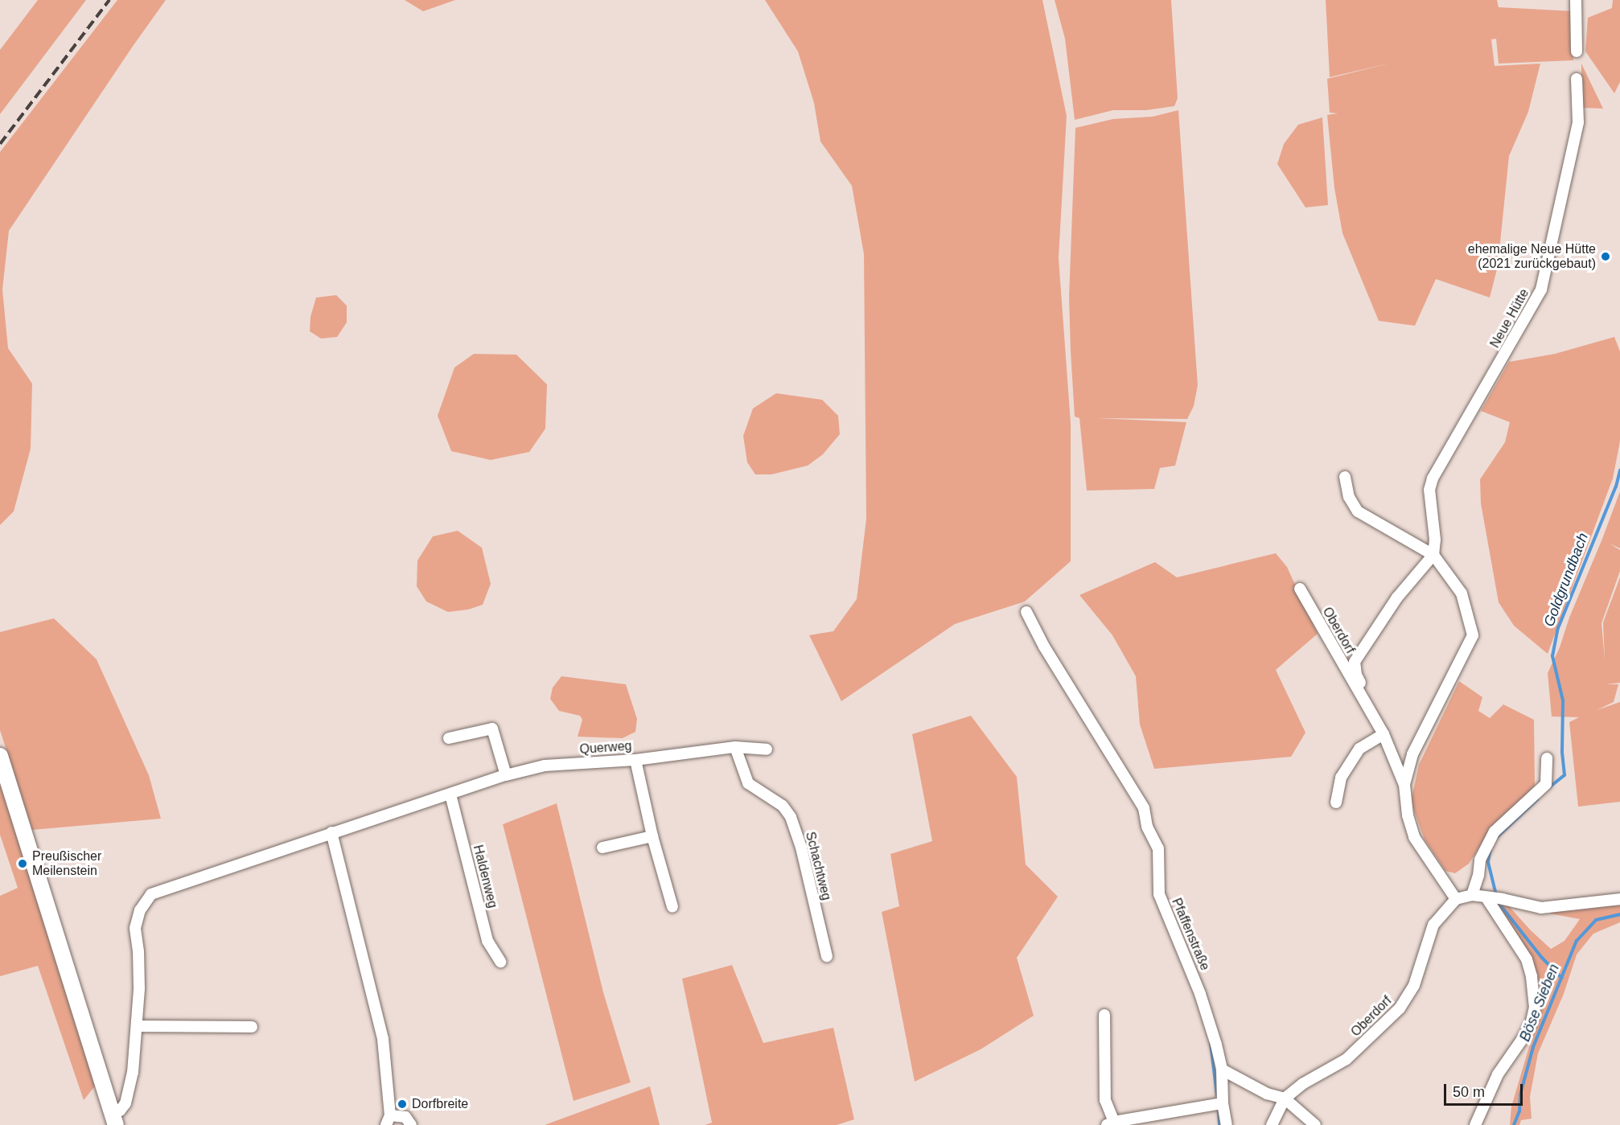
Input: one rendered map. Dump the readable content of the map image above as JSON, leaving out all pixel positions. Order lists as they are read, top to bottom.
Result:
{
  "streets": {
    "street": [
      "Neue Hütte",
      "Oberdorf",
      "Querweg",
      "Schachtweg",
      "Haldenweg",
      "Pfaffenstraße"
    ]
  },
  "crossings": [
    ["Querweg", "Schachtweg"],
    ["Querweg", "Haldenweg"]
  ],
  "water": ["Goldgrundbach", "Böse Sieben"],
  "places": ["ehemalige Neue Hütte (2021 zurückgebaut)", "Preußischer Meilenstein", "Dorfbreite"],
  "scale_bar": "50 m"
}
